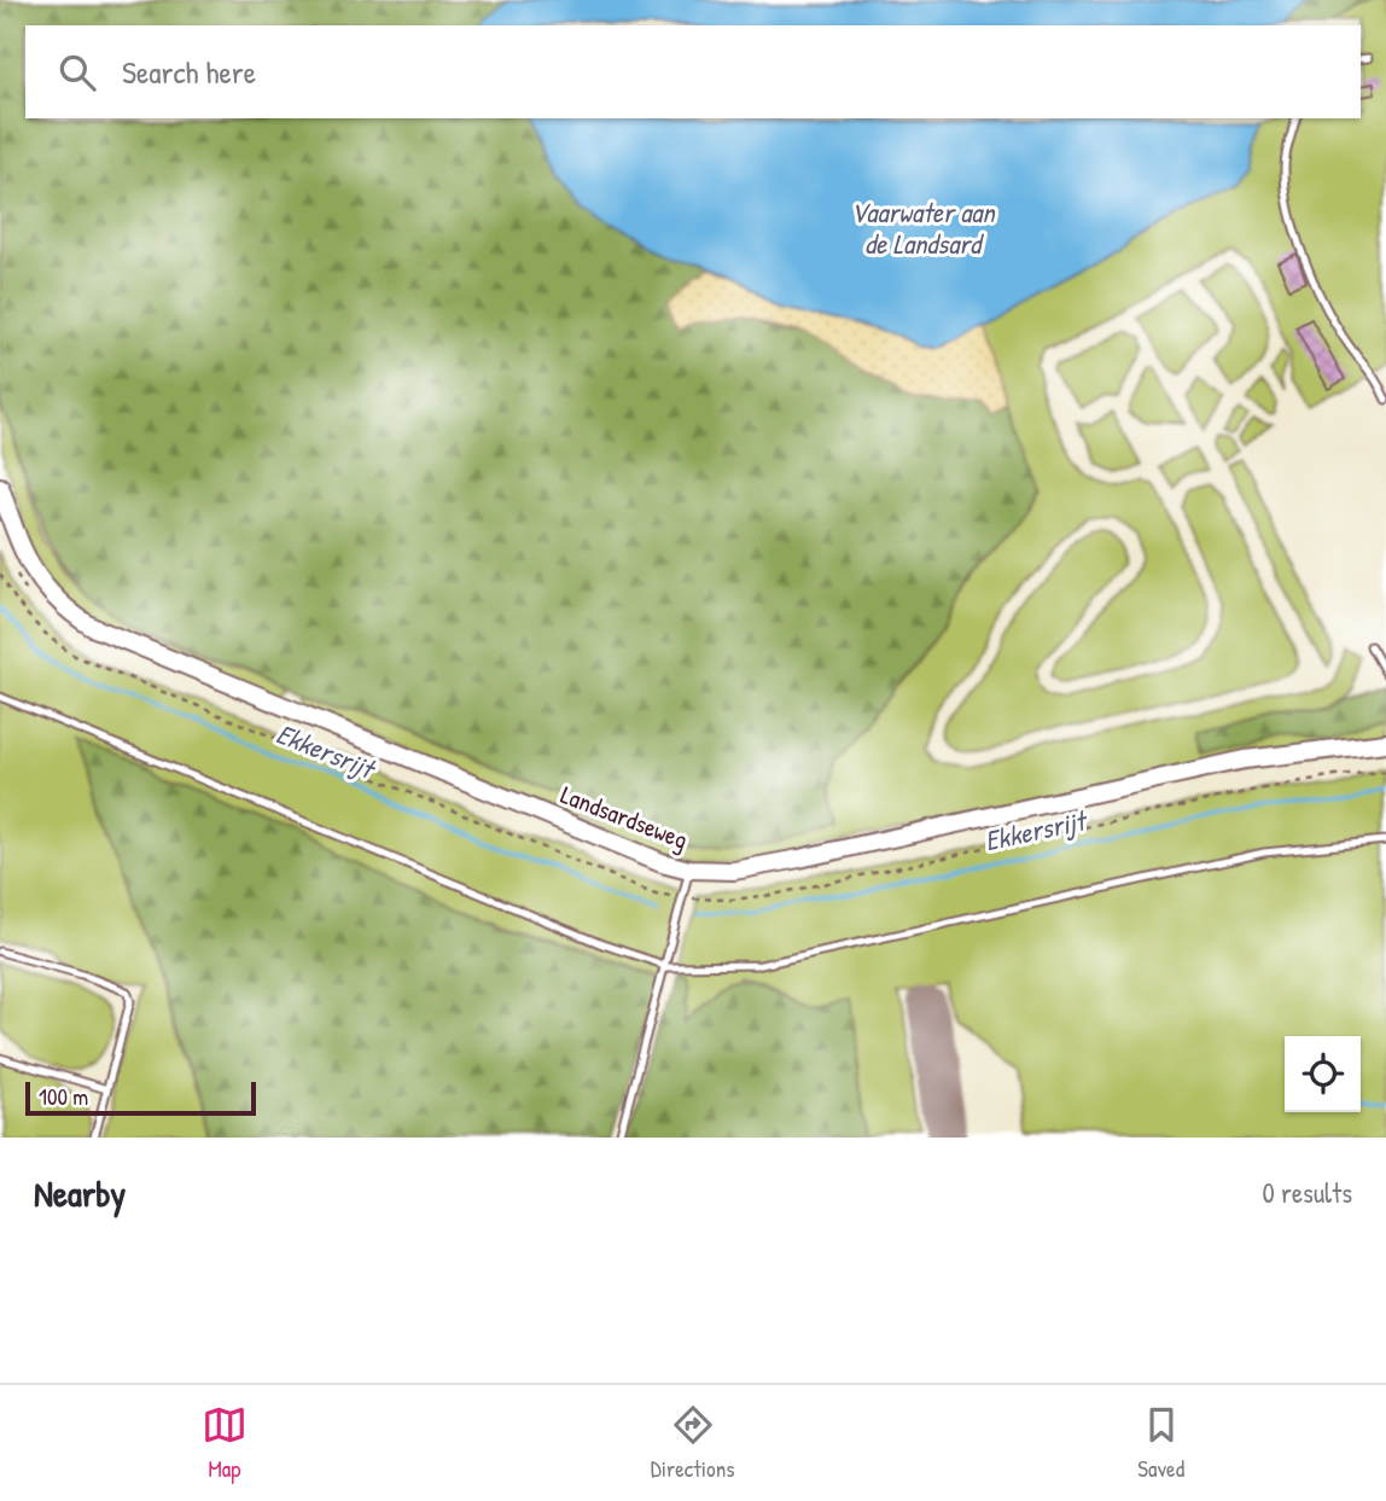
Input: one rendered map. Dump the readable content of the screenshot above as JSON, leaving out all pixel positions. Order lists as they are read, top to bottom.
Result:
{
  "streets": {
    "street": ["Landsardseweg"]
  },
  "water": ["Vaarwater aan de Landsard", "Ekkersrijt"],
  "scale_bar": "100 m",
  "page": {
    "search": "Search here",
    "scale": "100 m",
    "heading": ["Nearby", "0 results"],
    "nav": ["Map", "Directions", "Saved"]
  }
}
